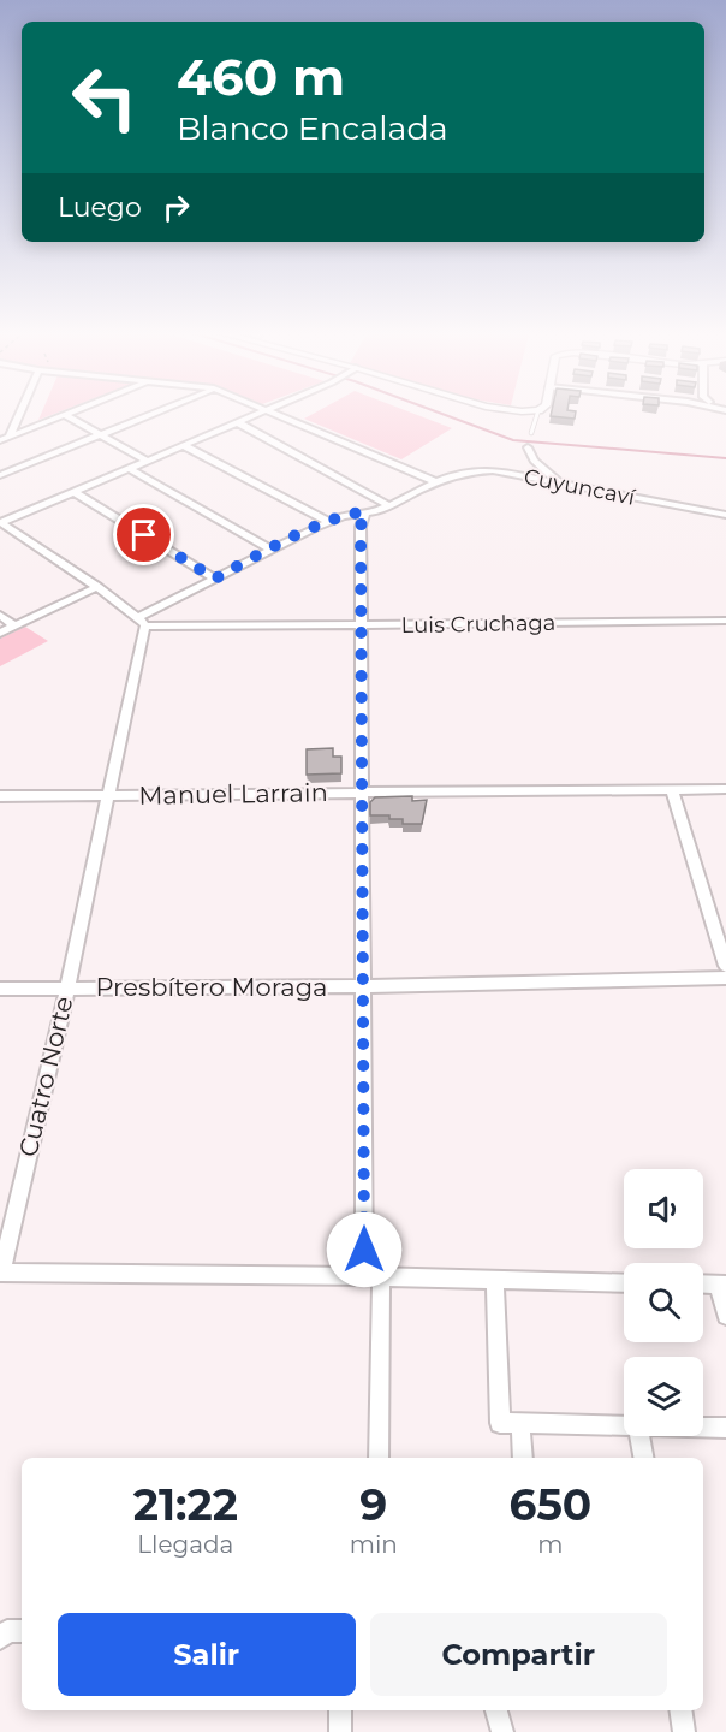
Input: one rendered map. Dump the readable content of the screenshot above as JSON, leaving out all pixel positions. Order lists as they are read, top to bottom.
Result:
{
  "streets": {
    "street": [
      "Cuyuncaví",
      "Luis Cruchaga",
      "Manuel Larrain",
      "Presbítero Moraga",
      "Cuatro Norte"
    ]
  },
  "crossings": [
    ["Cuyuncaví", "Luis Cruchaga"],
    ["Cuyuncaví", "Cuatro Norte"],
    ["Luis Cruchaga", "Cuatro Norte"],
    ["Manuel Larrain", "Cuatro Norte"],
    ["Presbítero Moraga", "Cuatro Norte"]
  ],
  "page": {
    "turn": ["460 m", "Blanco Encalada"],
    "then": "Luego",
    "eta": [
      "21:22",
      "Llegada",
      "9",
      "min",
      "650",
      "m"
    ],
    "buttons": ["Salir", "Compartir"]
  }
}
